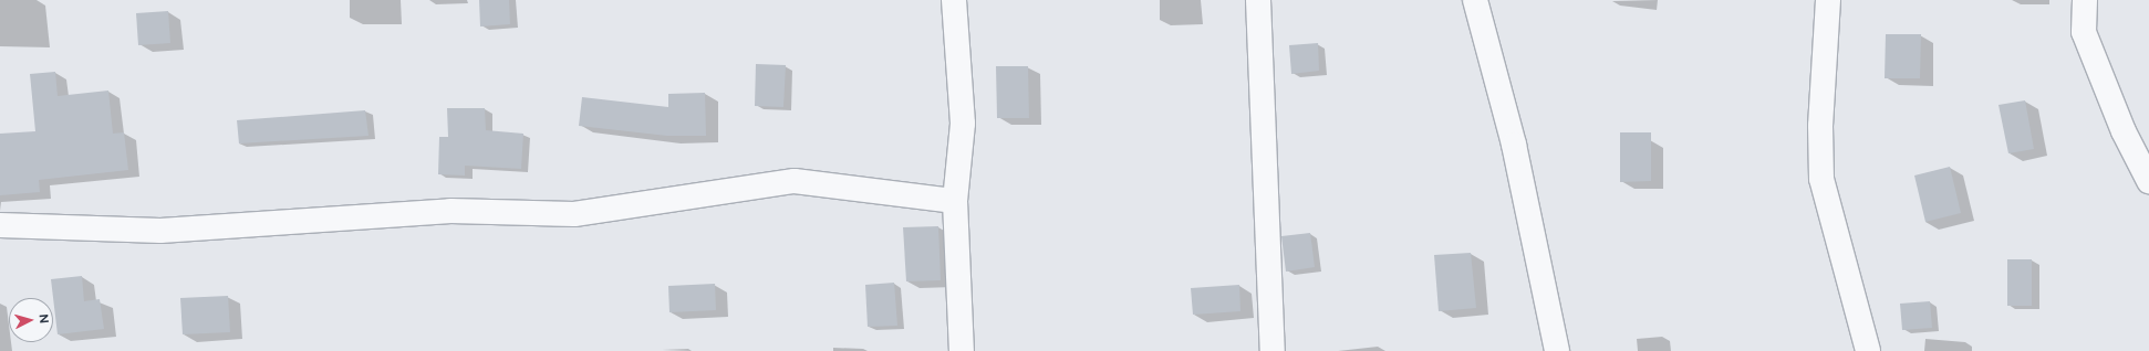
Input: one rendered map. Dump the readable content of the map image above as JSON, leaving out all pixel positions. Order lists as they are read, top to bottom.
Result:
{
  "north": "right"
}
